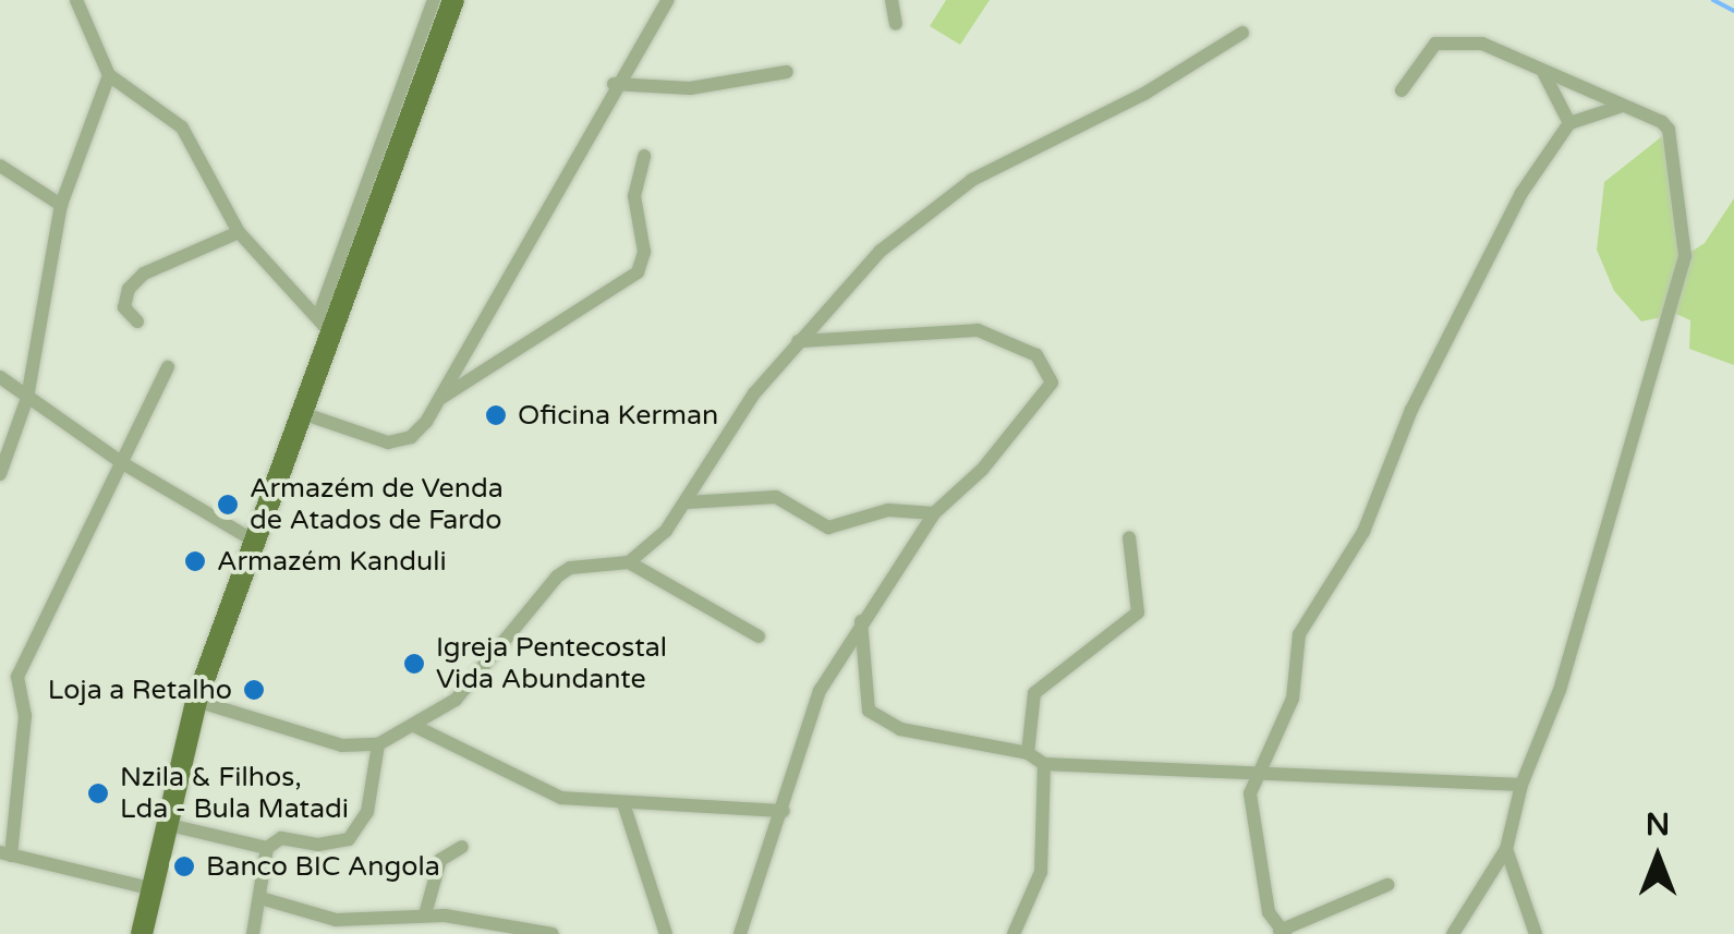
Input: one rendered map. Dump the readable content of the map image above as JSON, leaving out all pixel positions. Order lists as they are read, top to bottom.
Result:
{
  "places": [
    "Oficina Kerman",
    "Armazém de Venda de Atados de Fardo",
    "Armazém Kanduli",
    "Igreja Pentecostal Vida Abundante",
    "Loja a Retalho",
    "Nzila & Filhos, Lda - Bula Matadi",
    "Banco BIC Angola"
  ],
  "north": "top"
}
